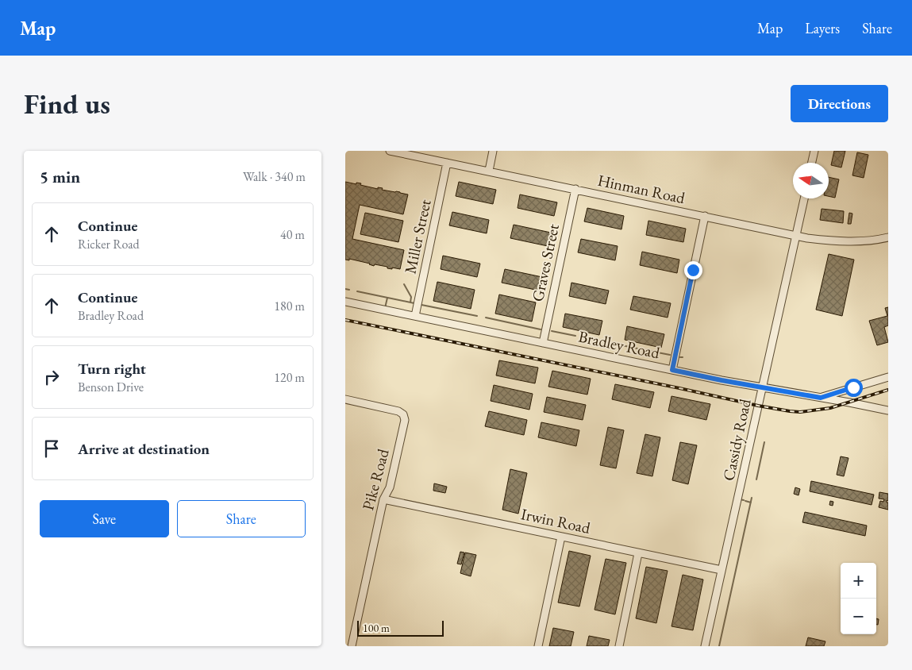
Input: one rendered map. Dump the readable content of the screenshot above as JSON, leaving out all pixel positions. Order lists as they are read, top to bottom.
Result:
{
  "streets": {
    "street": [
      "Hinman Road",
      "Miller Street",
      "Graves Street",
      "Bradley Road",
      "Cassidy Road",
      "Pike Road",
      "Irwin Road"
    ]
  },
  "crossings": [
    ["Hinman Road", "Miller Street"],
    ["Hinman Road", "Graves Street"],
    ["Hinman Road", "Cassidy Road"],
    ["Miller Street", "Bradley Road"],
    ["Graves Street", "Bradley Road"],
    ["Bradley Road", "Cassidy Road"],
    ["Cassidy Road", "Irwin Road"],
    ["Pike Road", "Irwin Road"]
  ],
  "scale_bar": "100 m",
  "north": "left",
  "page": {
    "header": "Map",
    "nav": ["Map", "Layers", "Share"],
    "buttons": [
      "Directions",
      ["Save", "Share"]
    ],
    "title": "Find us",
    "heading": ["5 min", "Walk · 340 m"],
    "list": [
      ["Continue", "Ricker Road", "40 m"],
      ["Continue", "Bradley Road", "180 m"],
      ["Turn right", "Benson Drive", "120 m"],
      "Arrive at destination"
    ],
    "map_buttons": ["+", "−"],
    "scale": "100 m"
  }
}
